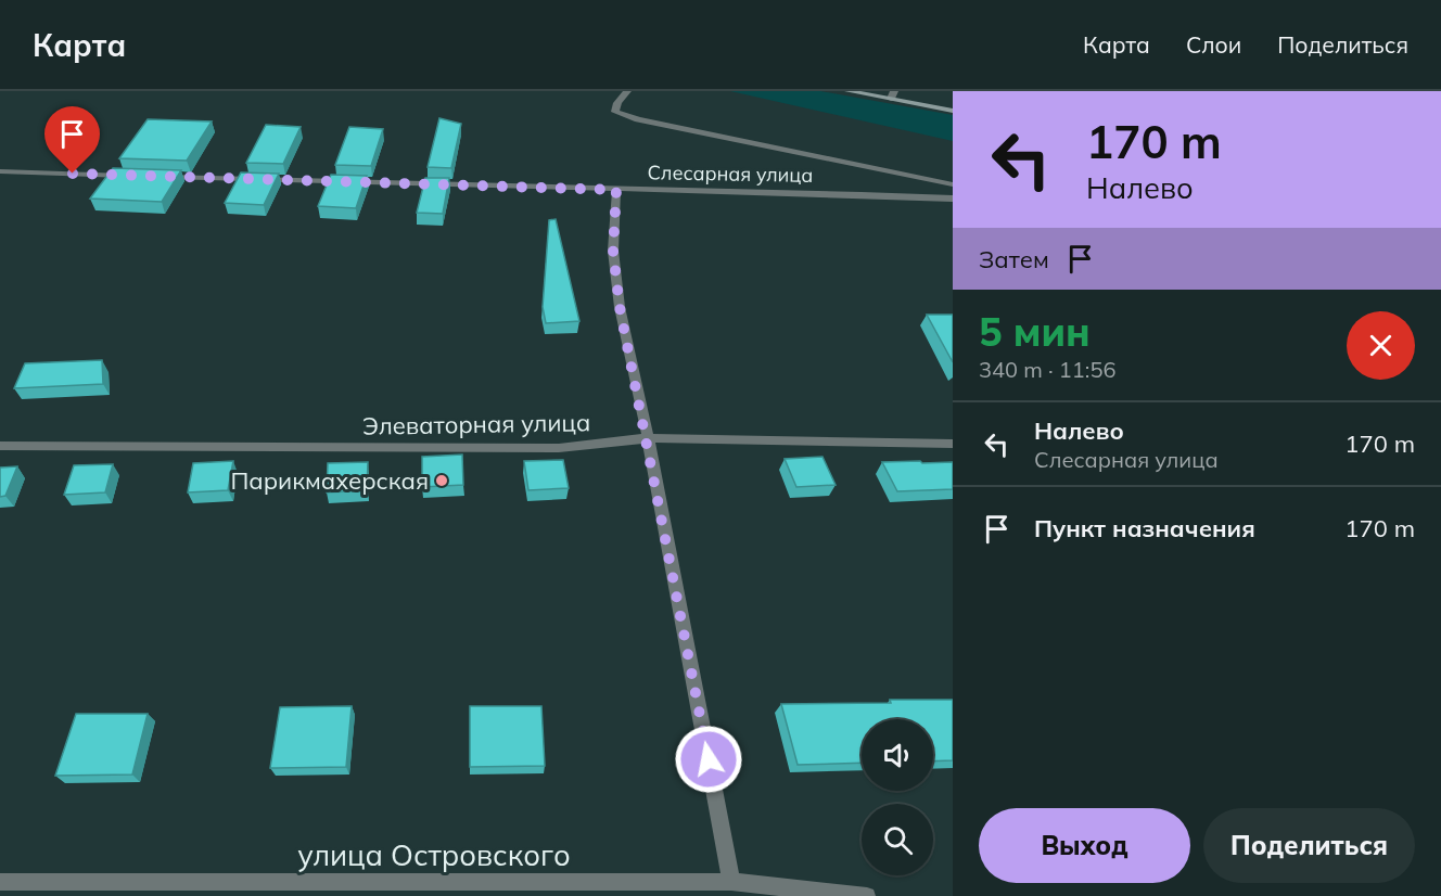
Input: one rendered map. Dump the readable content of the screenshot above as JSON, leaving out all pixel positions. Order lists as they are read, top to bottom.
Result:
{
  "streets": {
    "street": ["Слесарная улица", "Элеваторная улица", "улица Островского"]
  },
  "places": ["Парикмахерская"],
  "page": {
    "header": "Карта",
    "nav": ["Карта", "Слои", "Поделиться"],
    "turn": ["170 m", "Налево"],
    "then": "Затем",
    "heading": ["5 мин", "340 m · 11:56"],
    "list": [
      {
        "name": "Налево",
        "note": "Слесарная улица",
        "value": "170 m"
      },
      {
        "name": "Пункт назначения",
        "value": "170 m"
      }
    ],
    "buttons": ["Выход", "Поделиться"]
  }
}
